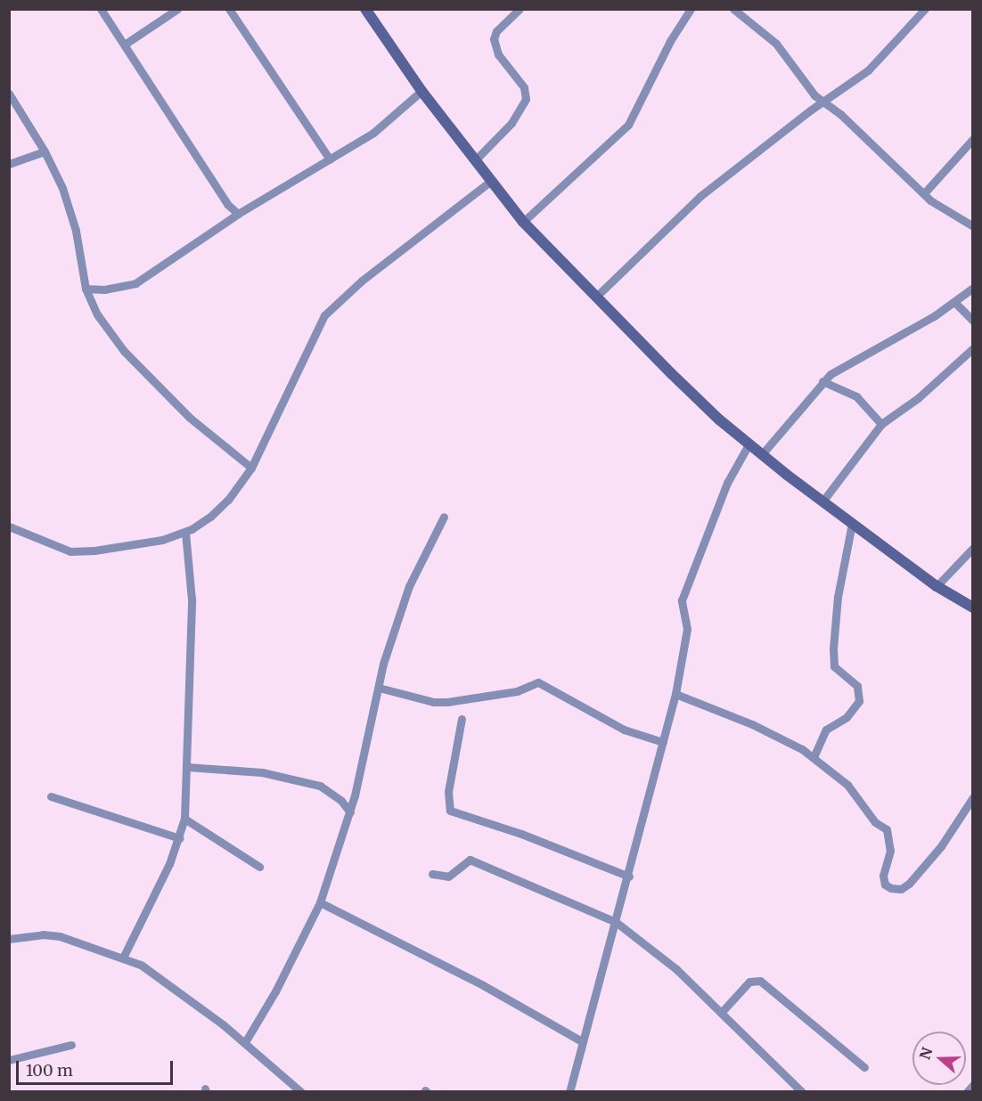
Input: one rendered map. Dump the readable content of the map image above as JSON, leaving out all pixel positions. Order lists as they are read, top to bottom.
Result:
{
  "scale_bar": "100 m",
  "north": "left"
}
